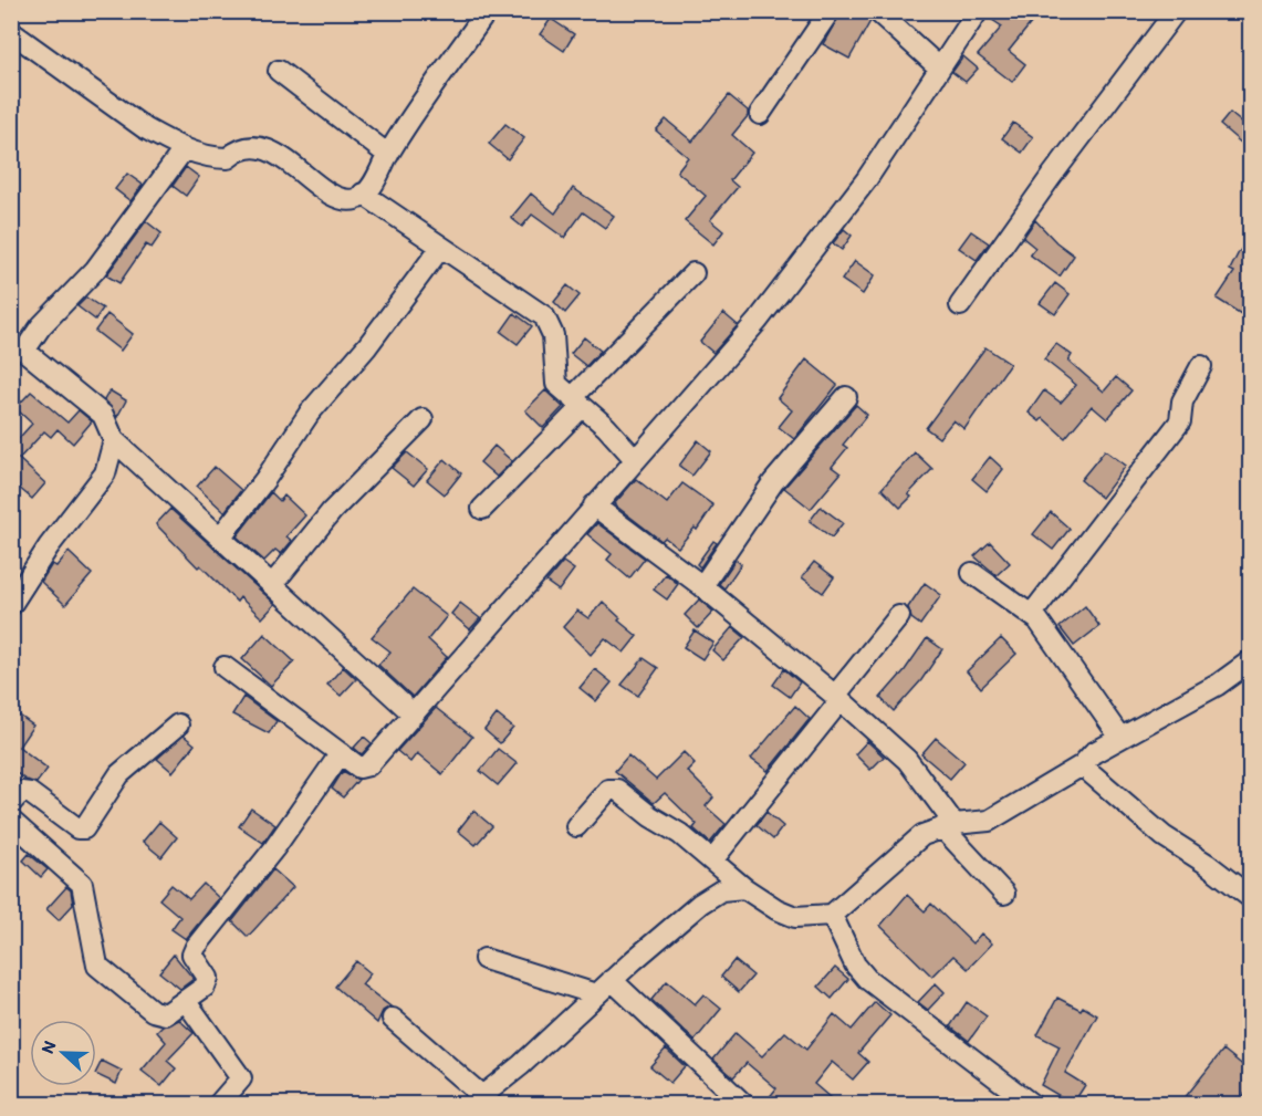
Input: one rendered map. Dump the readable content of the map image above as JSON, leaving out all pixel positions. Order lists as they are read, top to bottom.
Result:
{
  "north": "left"
}
